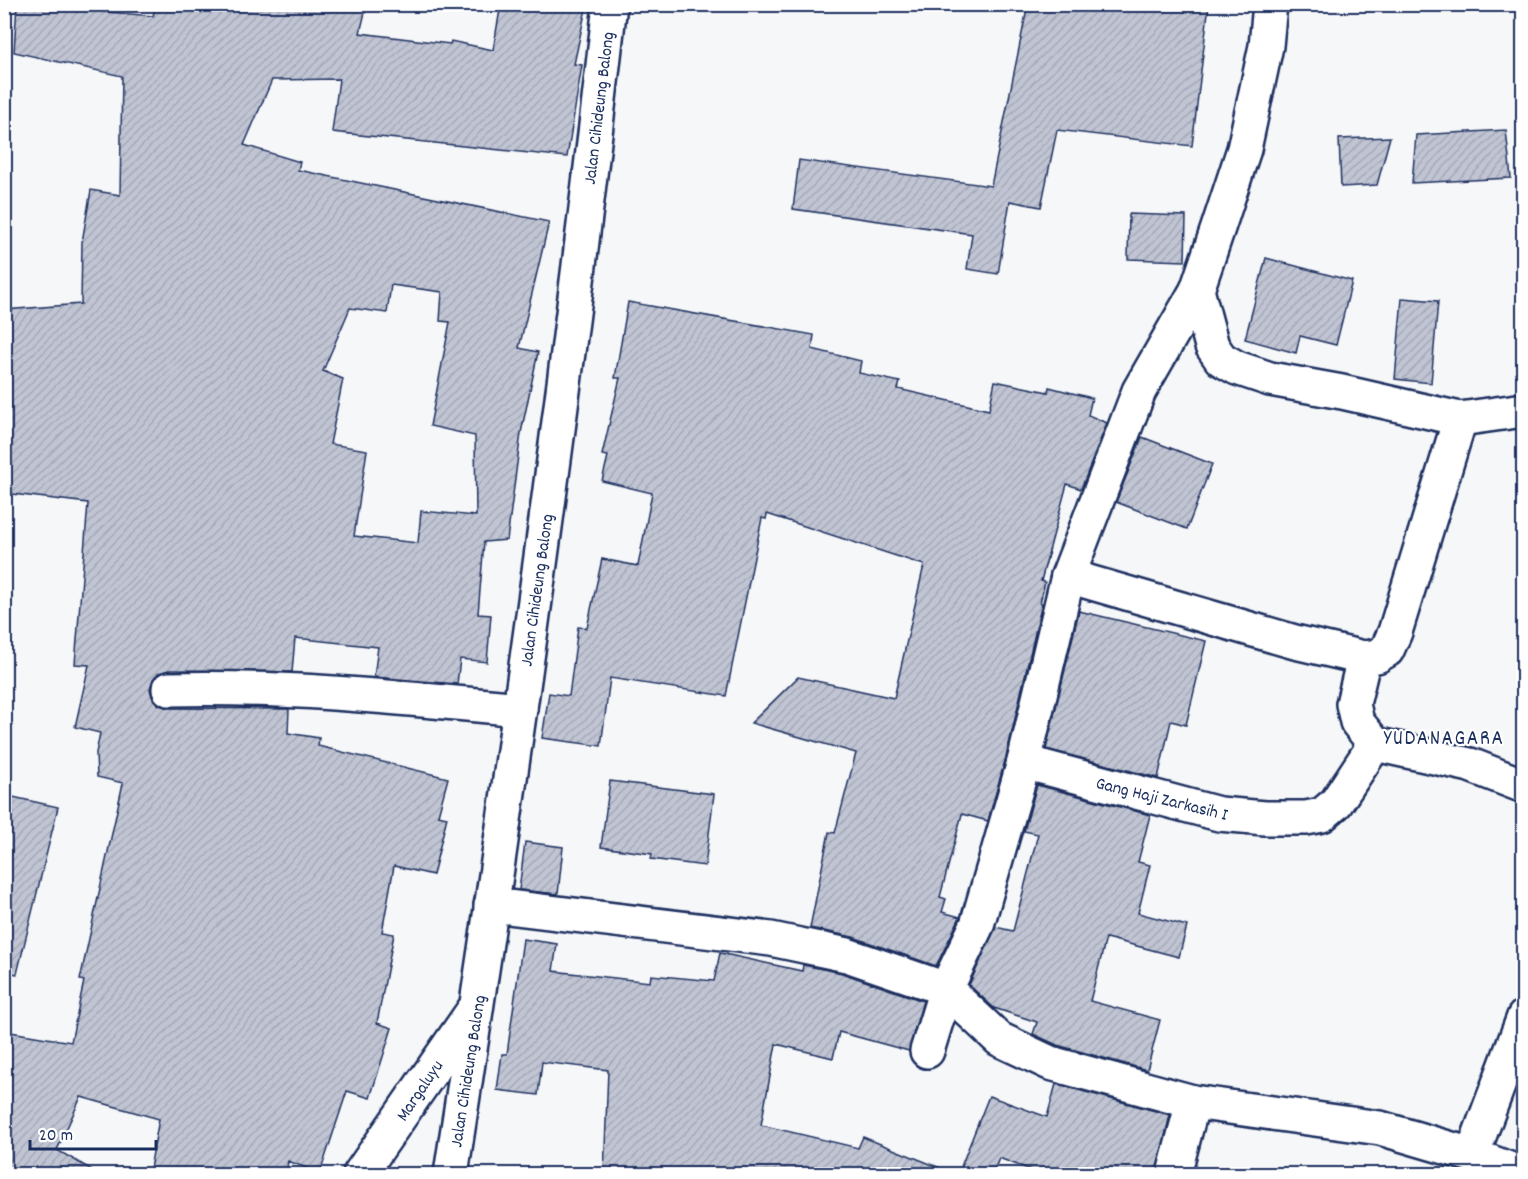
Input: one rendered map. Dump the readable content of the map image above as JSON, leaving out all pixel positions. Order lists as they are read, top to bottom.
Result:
{
  "streets": {
    "street": ["Jalan Cihideung Balong", "Gang Haji Zarkasih I", "Margaluyu"]
  },
  "crossings": [
    ["Jalan Cihideung Balong", "Margaluyu"]
  ],
  "districts": ["YUDANAGARA"],
  "scale_bar": "20 m"
}
